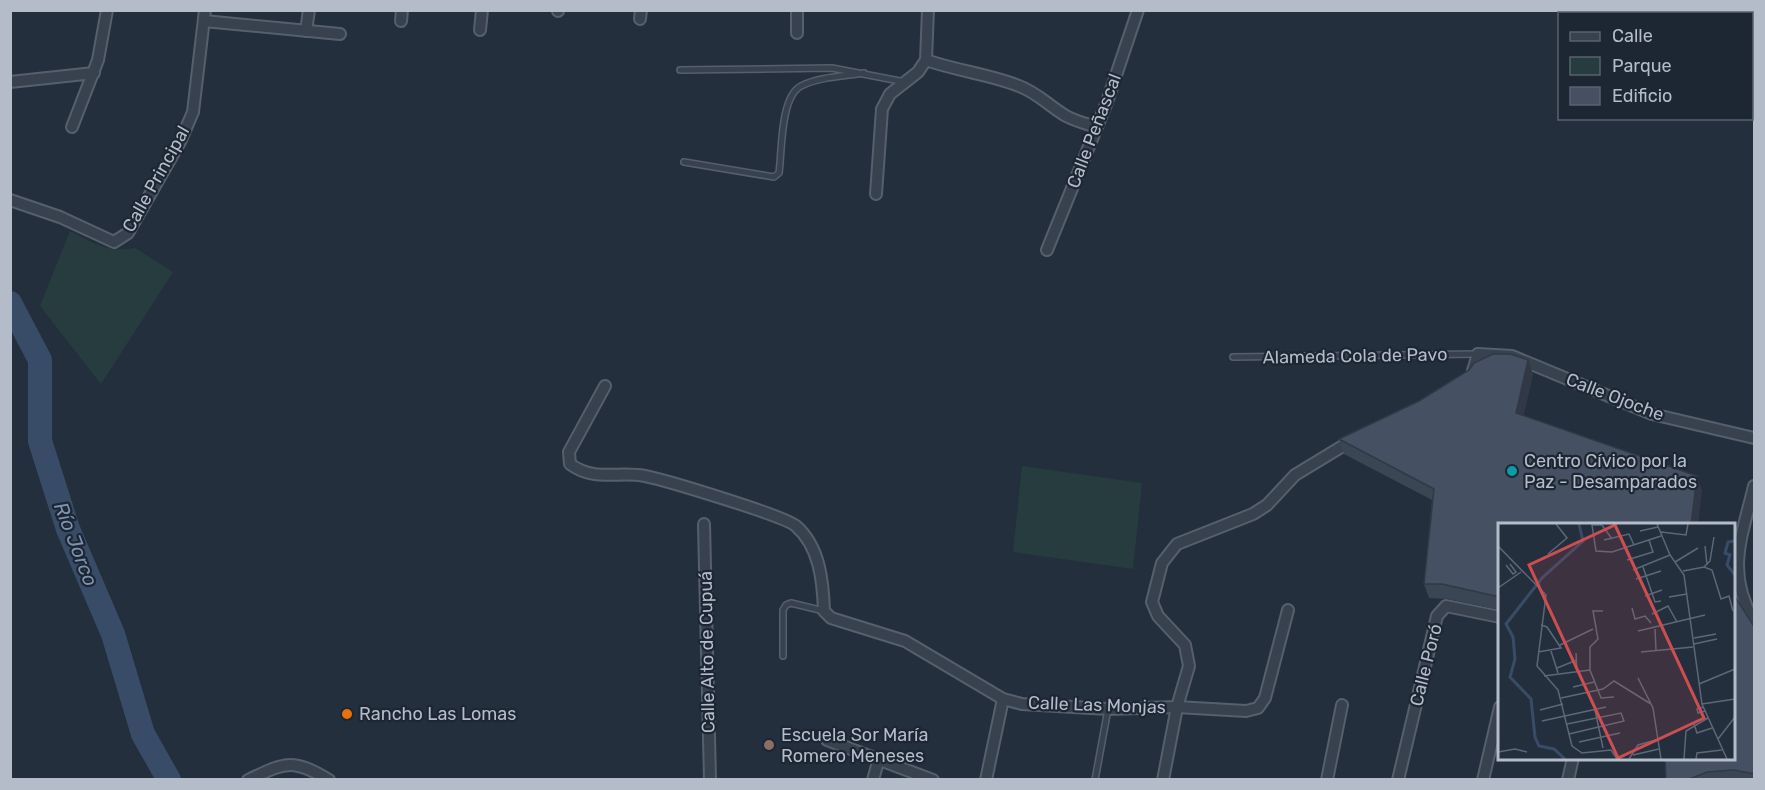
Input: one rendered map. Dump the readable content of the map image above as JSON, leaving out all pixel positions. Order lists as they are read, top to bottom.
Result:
{
  "streets": {
    "street": [
      "Calle Peñascal",
      "Calle Principal",
      "Calle Ojoche",
      "Calle Alto de Cupuá",
      "Calle Poró",
      "Calle Las Monjas"
    ],
    "lane": ["Alameda Cola de Pavo"]
  },
  "crossings": [
    ["Alameda Cola de Pavo", "Calle Ojoche"]
  ],
  "water": ["Río Jorco"],
  "places": ["Centro Cívico por la Paz - Desamparados", "Rancho Las Lomas", "Escuela Sor María Romero Meneses"],
  "legend": ["Calle", "Parque", "Edificio"]
}
